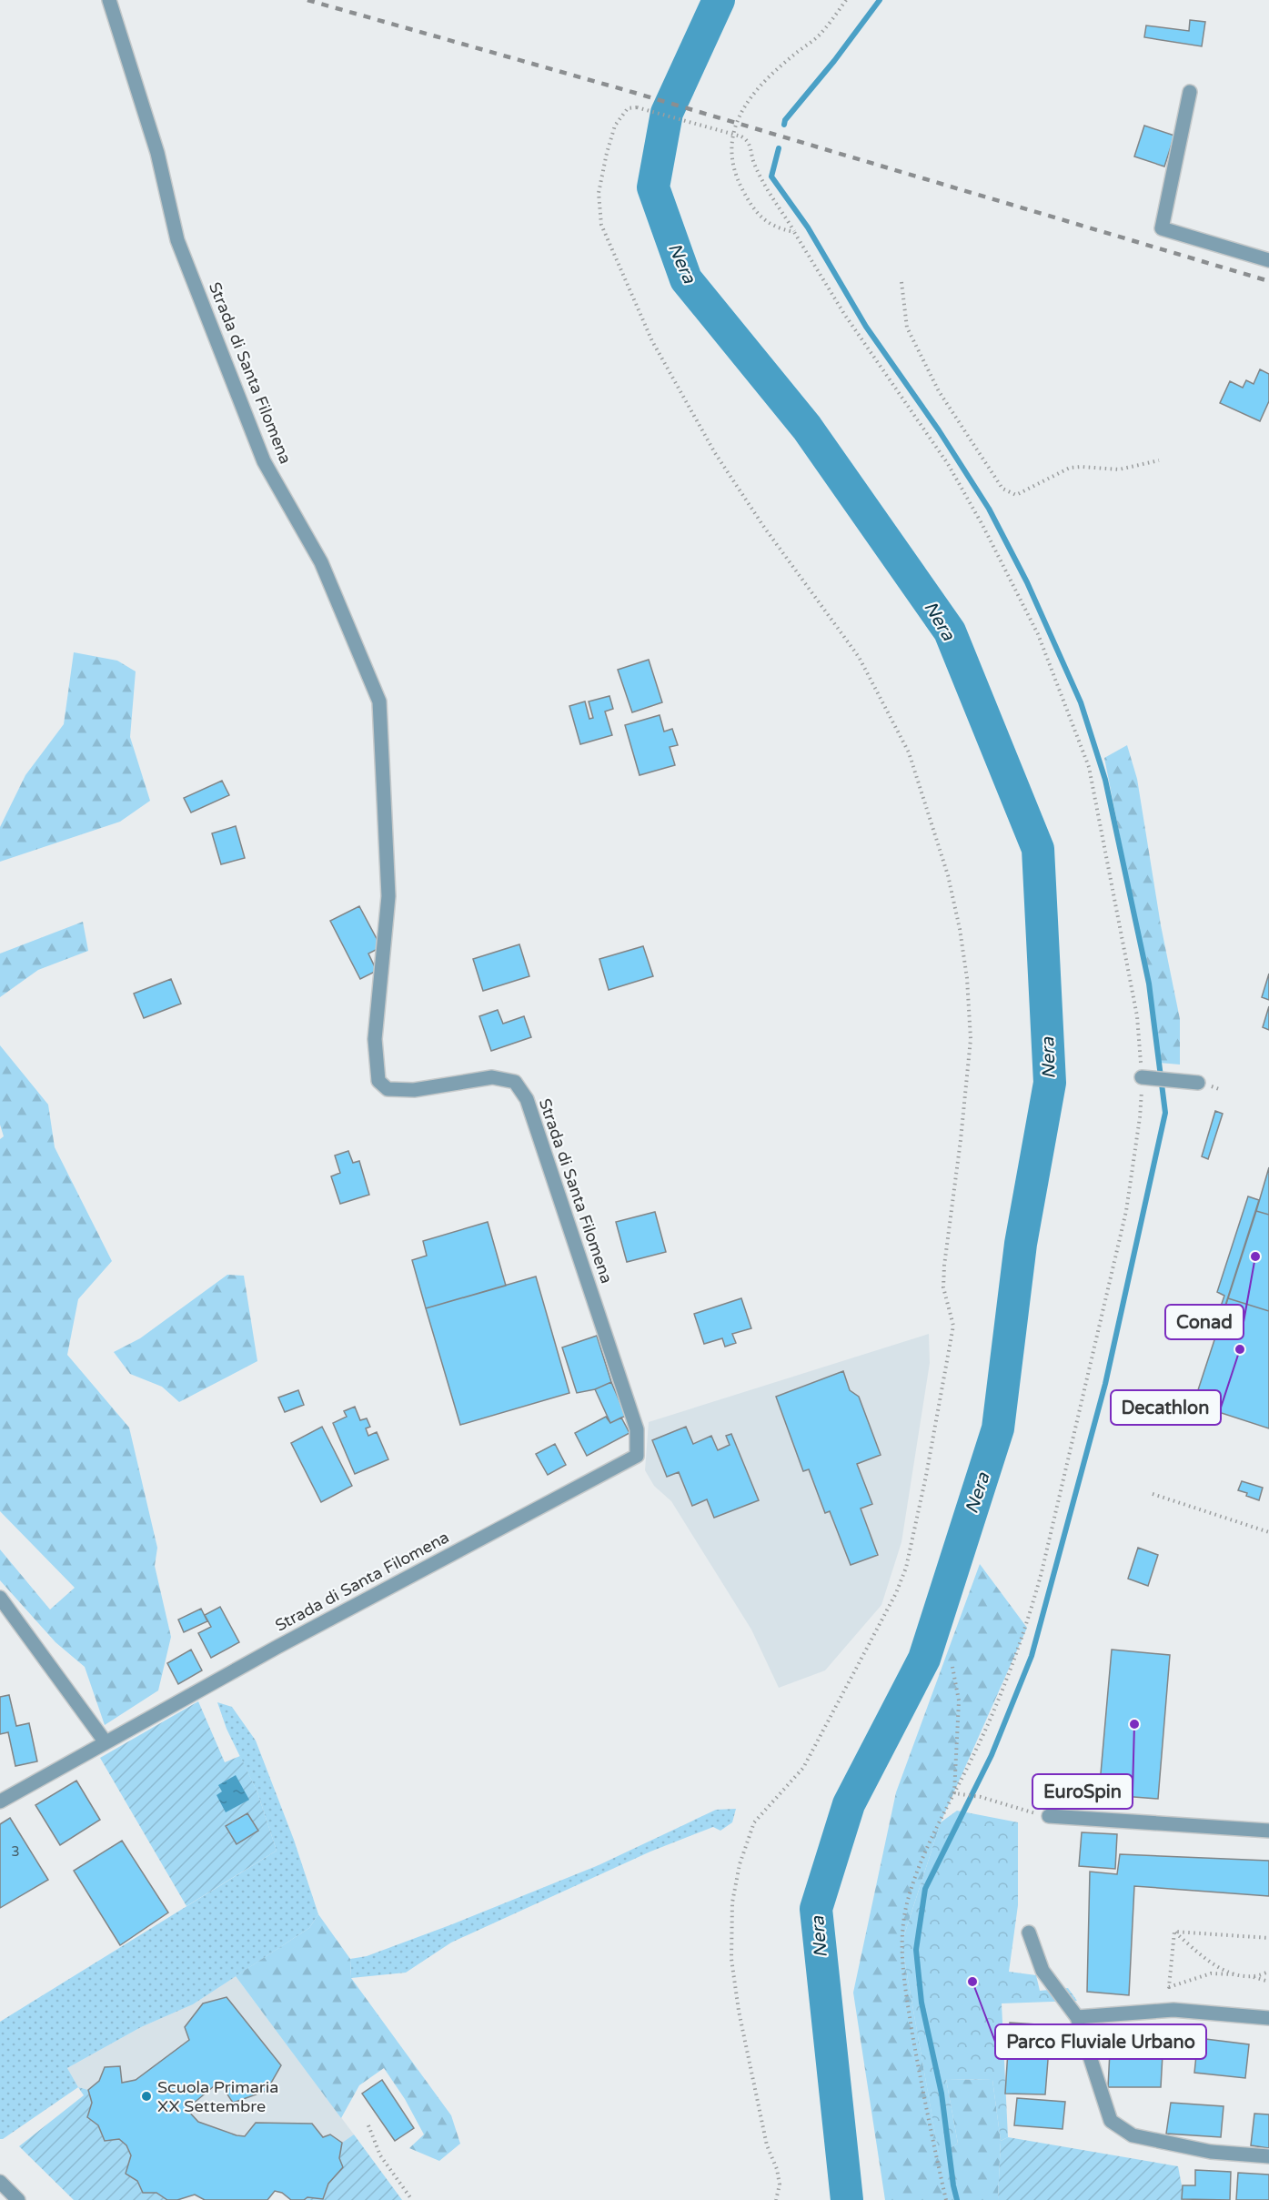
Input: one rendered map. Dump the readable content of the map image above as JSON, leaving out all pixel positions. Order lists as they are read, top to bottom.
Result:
{
  "streets": {
    "street": ["Strada di Santa Filomena"]
  },
  "water": ["Nera"],
  "places": [
    "Conad",
    "Decathlon",
    "EuroSpin",
    "Parco Fluviale Urbano",
    "Scuola Primaria XX Settembre"
  ],
  "house_numbers": ["3"]
}
